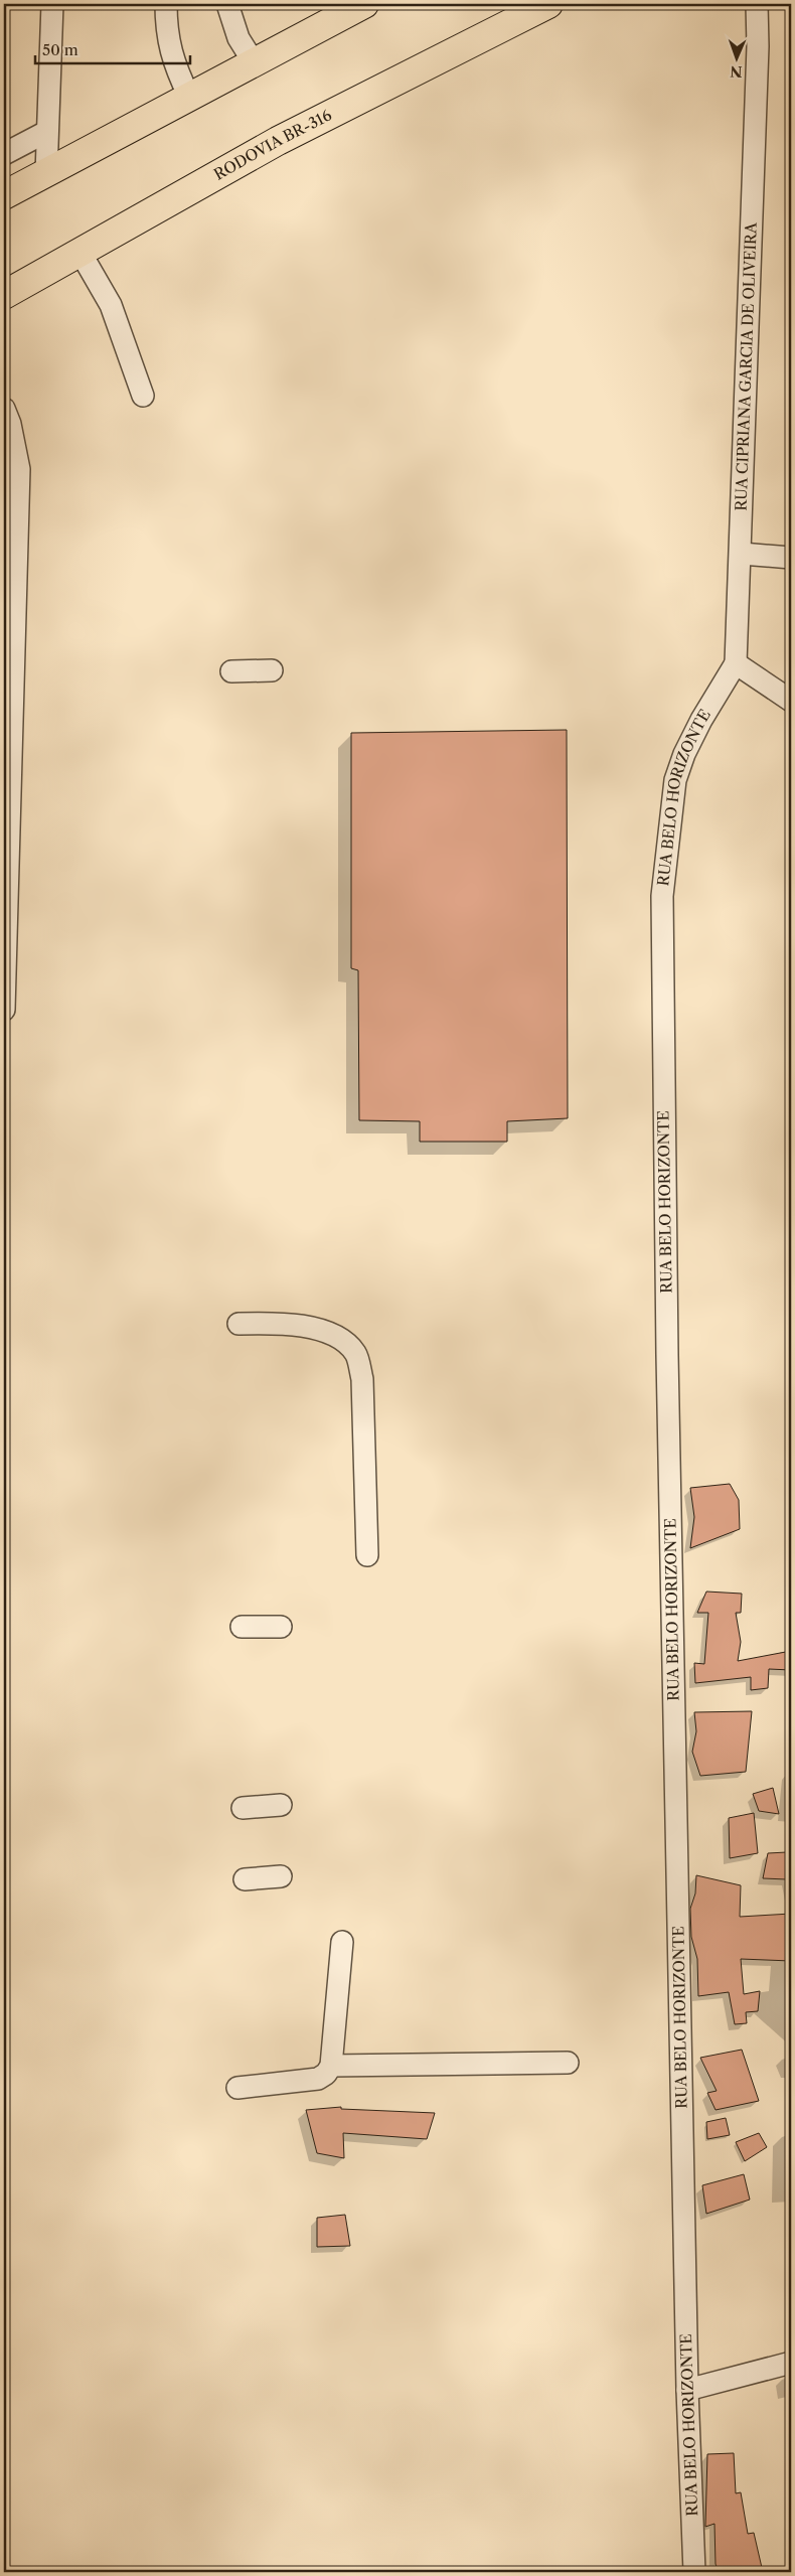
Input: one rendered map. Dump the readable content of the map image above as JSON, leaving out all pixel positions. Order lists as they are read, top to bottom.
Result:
{
  "streets": {
    "highway": ["RODOVIA BR-316"],
    "street": ["RUA CIPRIANA GARCIA DE OLIVEIRA", "RUA BELO HORIZONTE"]
  },
  "crossings": [
    ["RUA CIPRIANA GARCIA DE OLIVEIRA", "RUA BELO HORIZONTE"]
  ],
  "scale_bar": "50 m",
  "north": "bottom"
}
